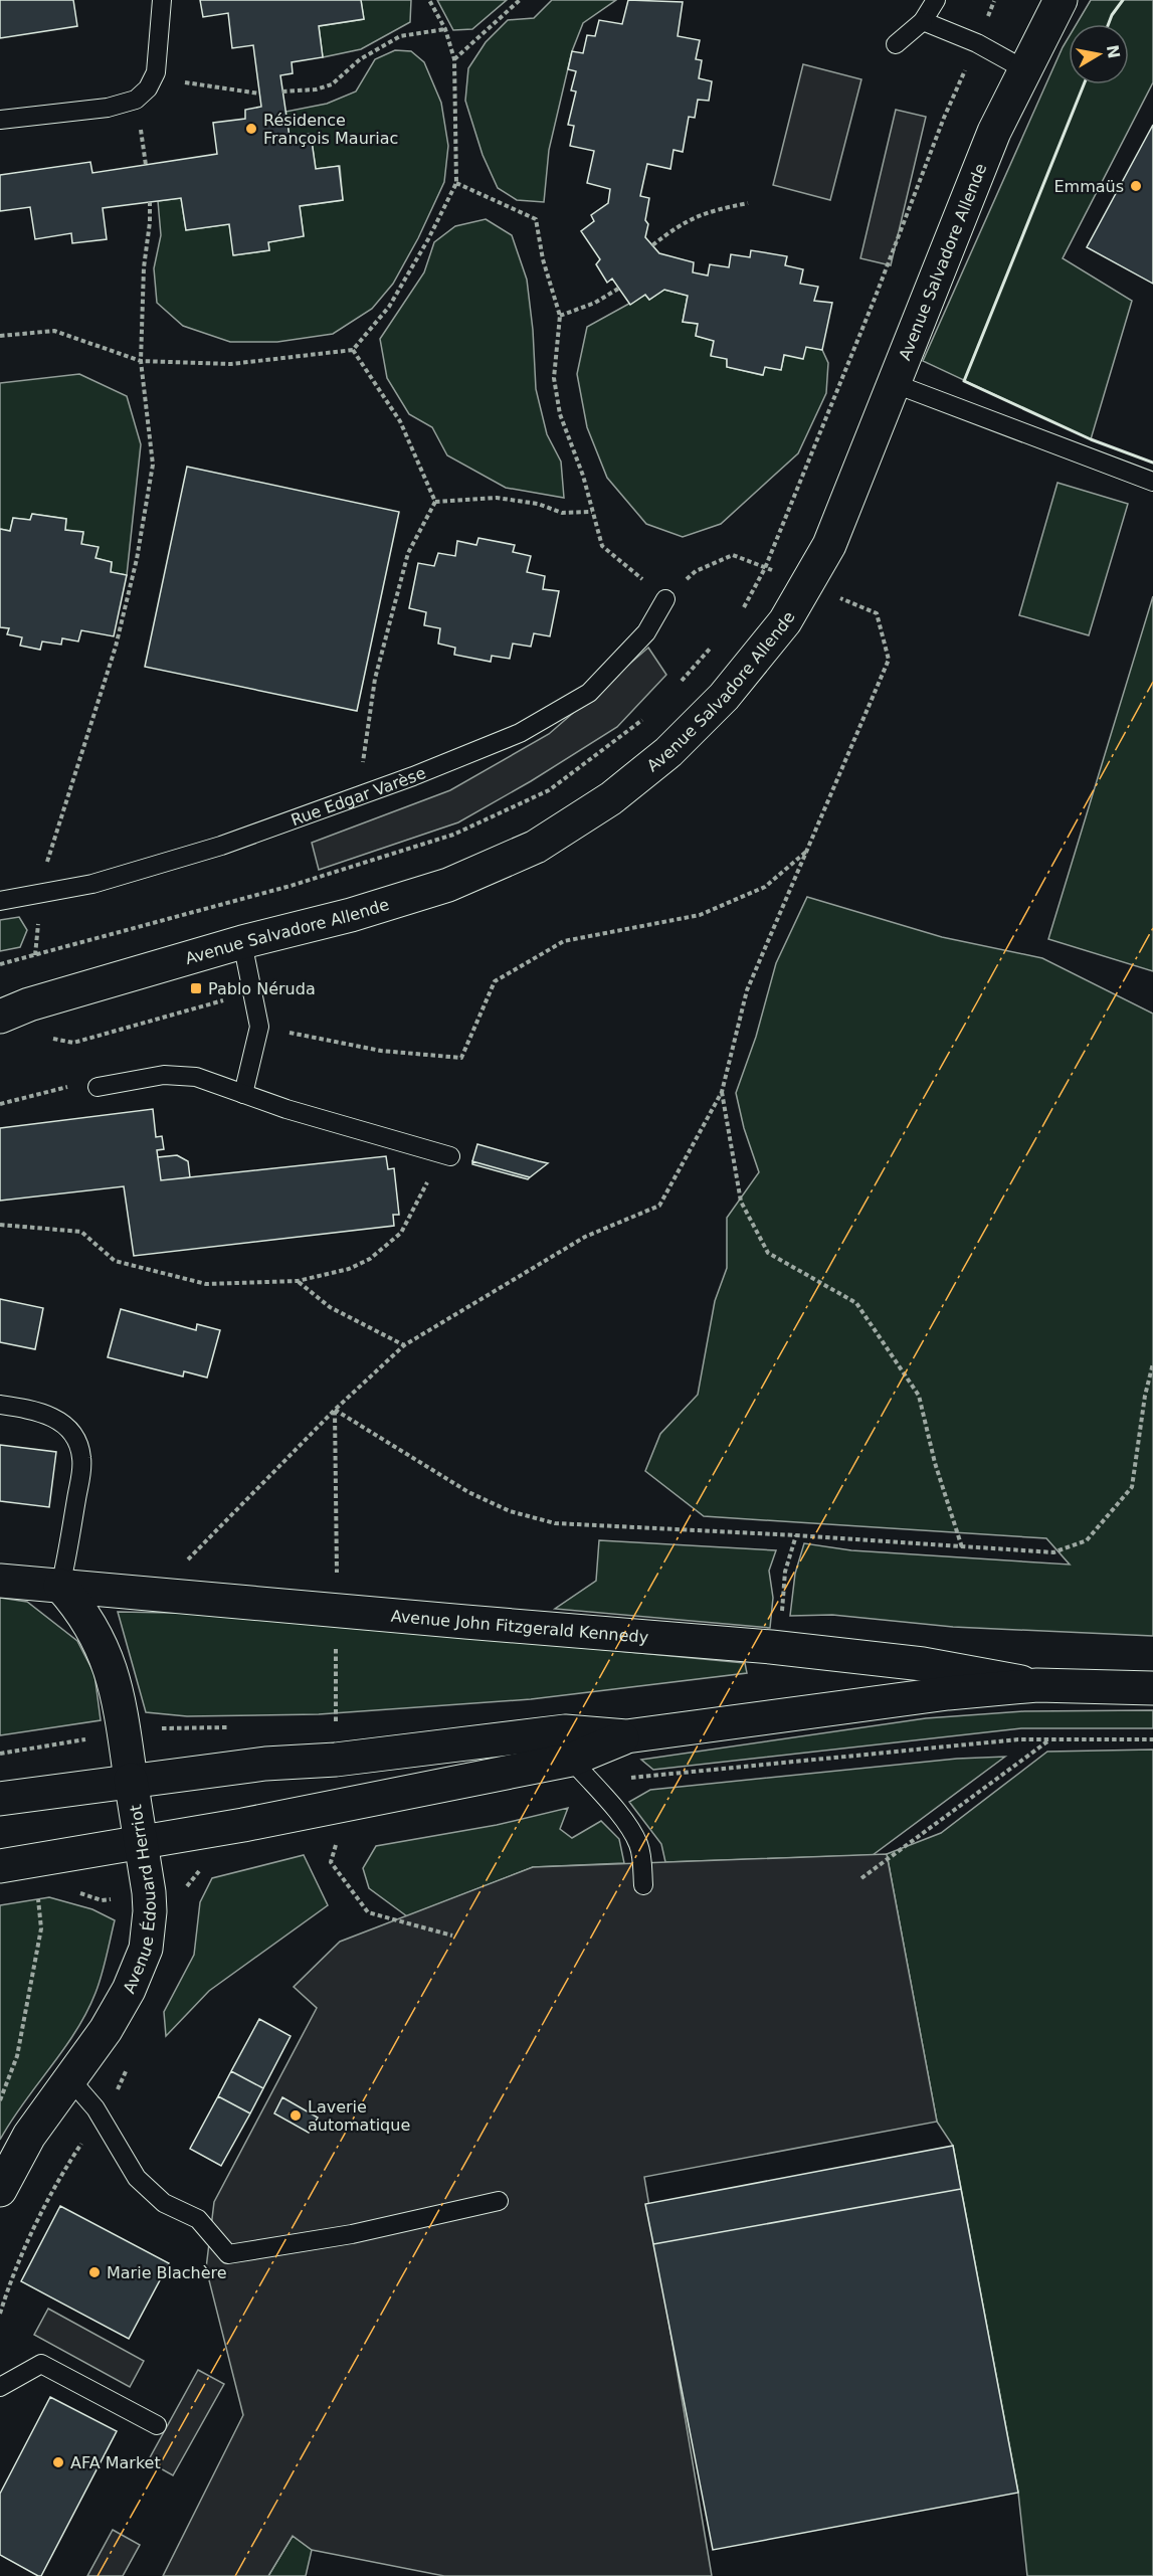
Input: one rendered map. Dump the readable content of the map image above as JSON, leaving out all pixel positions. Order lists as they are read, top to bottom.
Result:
{
  "streets": {
    "street": ["Avenue Salvadore Allende", "Avenue John Fitzgerald Kennedy", "Avenue Édouard Herriot"],
    "lane": ["Rue Edgar Varèse"]
  },
  "crossings": [
    ["Avenue John Fitzgerald Kennedy", "Avenue Édouard Herriot"]
  ],
  "places": {
    "other": [
      "Résidence François Mauriac",
      "Emmaüs",
      "Laverie automatique",
      "Marie Blachère",
      "AFA Market"
    ],
    "transit": ["Pablo Néruda"]
  },
  "north": "right"
}
